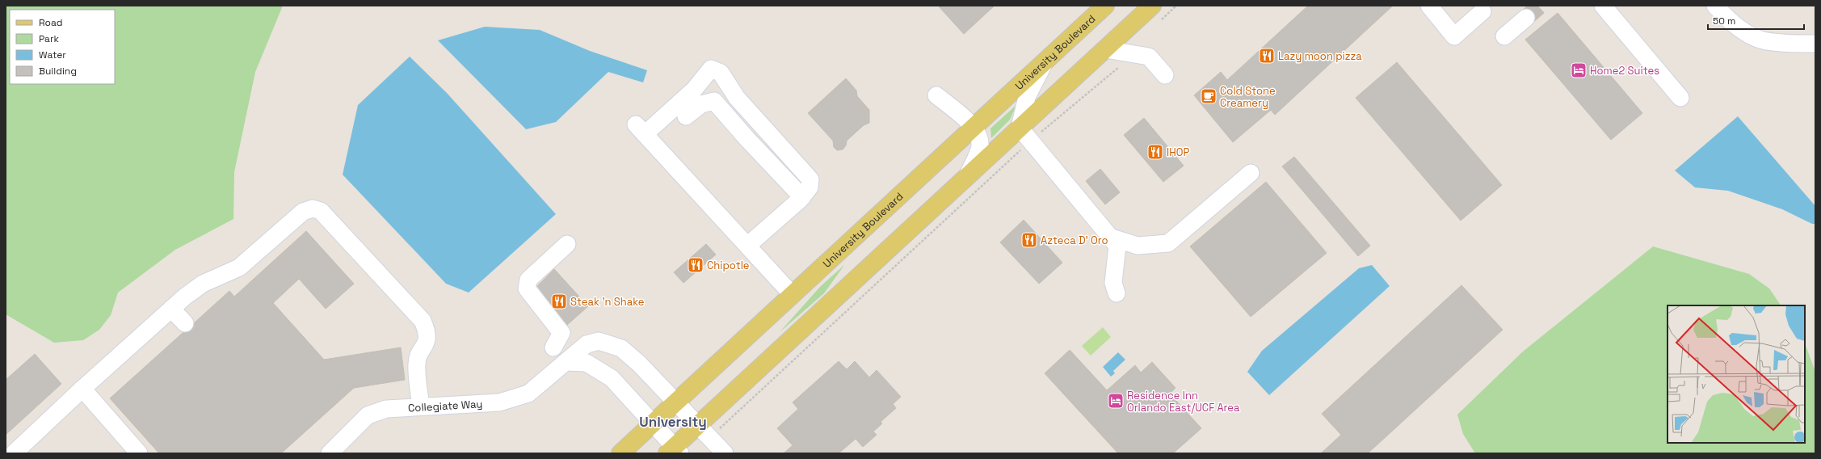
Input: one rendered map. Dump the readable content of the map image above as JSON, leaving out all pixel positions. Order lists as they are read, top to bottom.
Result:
{
  "streets": {
    "main road": ["University Boulevard"],
    "street": ["Collegiate Way"]
  },
  "crossings": [
    ["University Boulevard", "Collegiate Way"]
  ],
  "districts": ["University"],
  "places": {
    "restaurant": [
      "Lazy moon pizza",
      "IHOP",
      "Azteca D' Oro",
      "Chipotle",
      "Steak 'n Shake"
    ],
    "hotel": ["Home2 Suites", "Residence Inn Orlando East/UCF Area"],
    "cafe": ["Cold Stone Creamery"]
  },
  "legend": [
    "Road",
    "Park",
    "Water",
    "Building"
  ],
  "scale_bar": "50 m"
}
